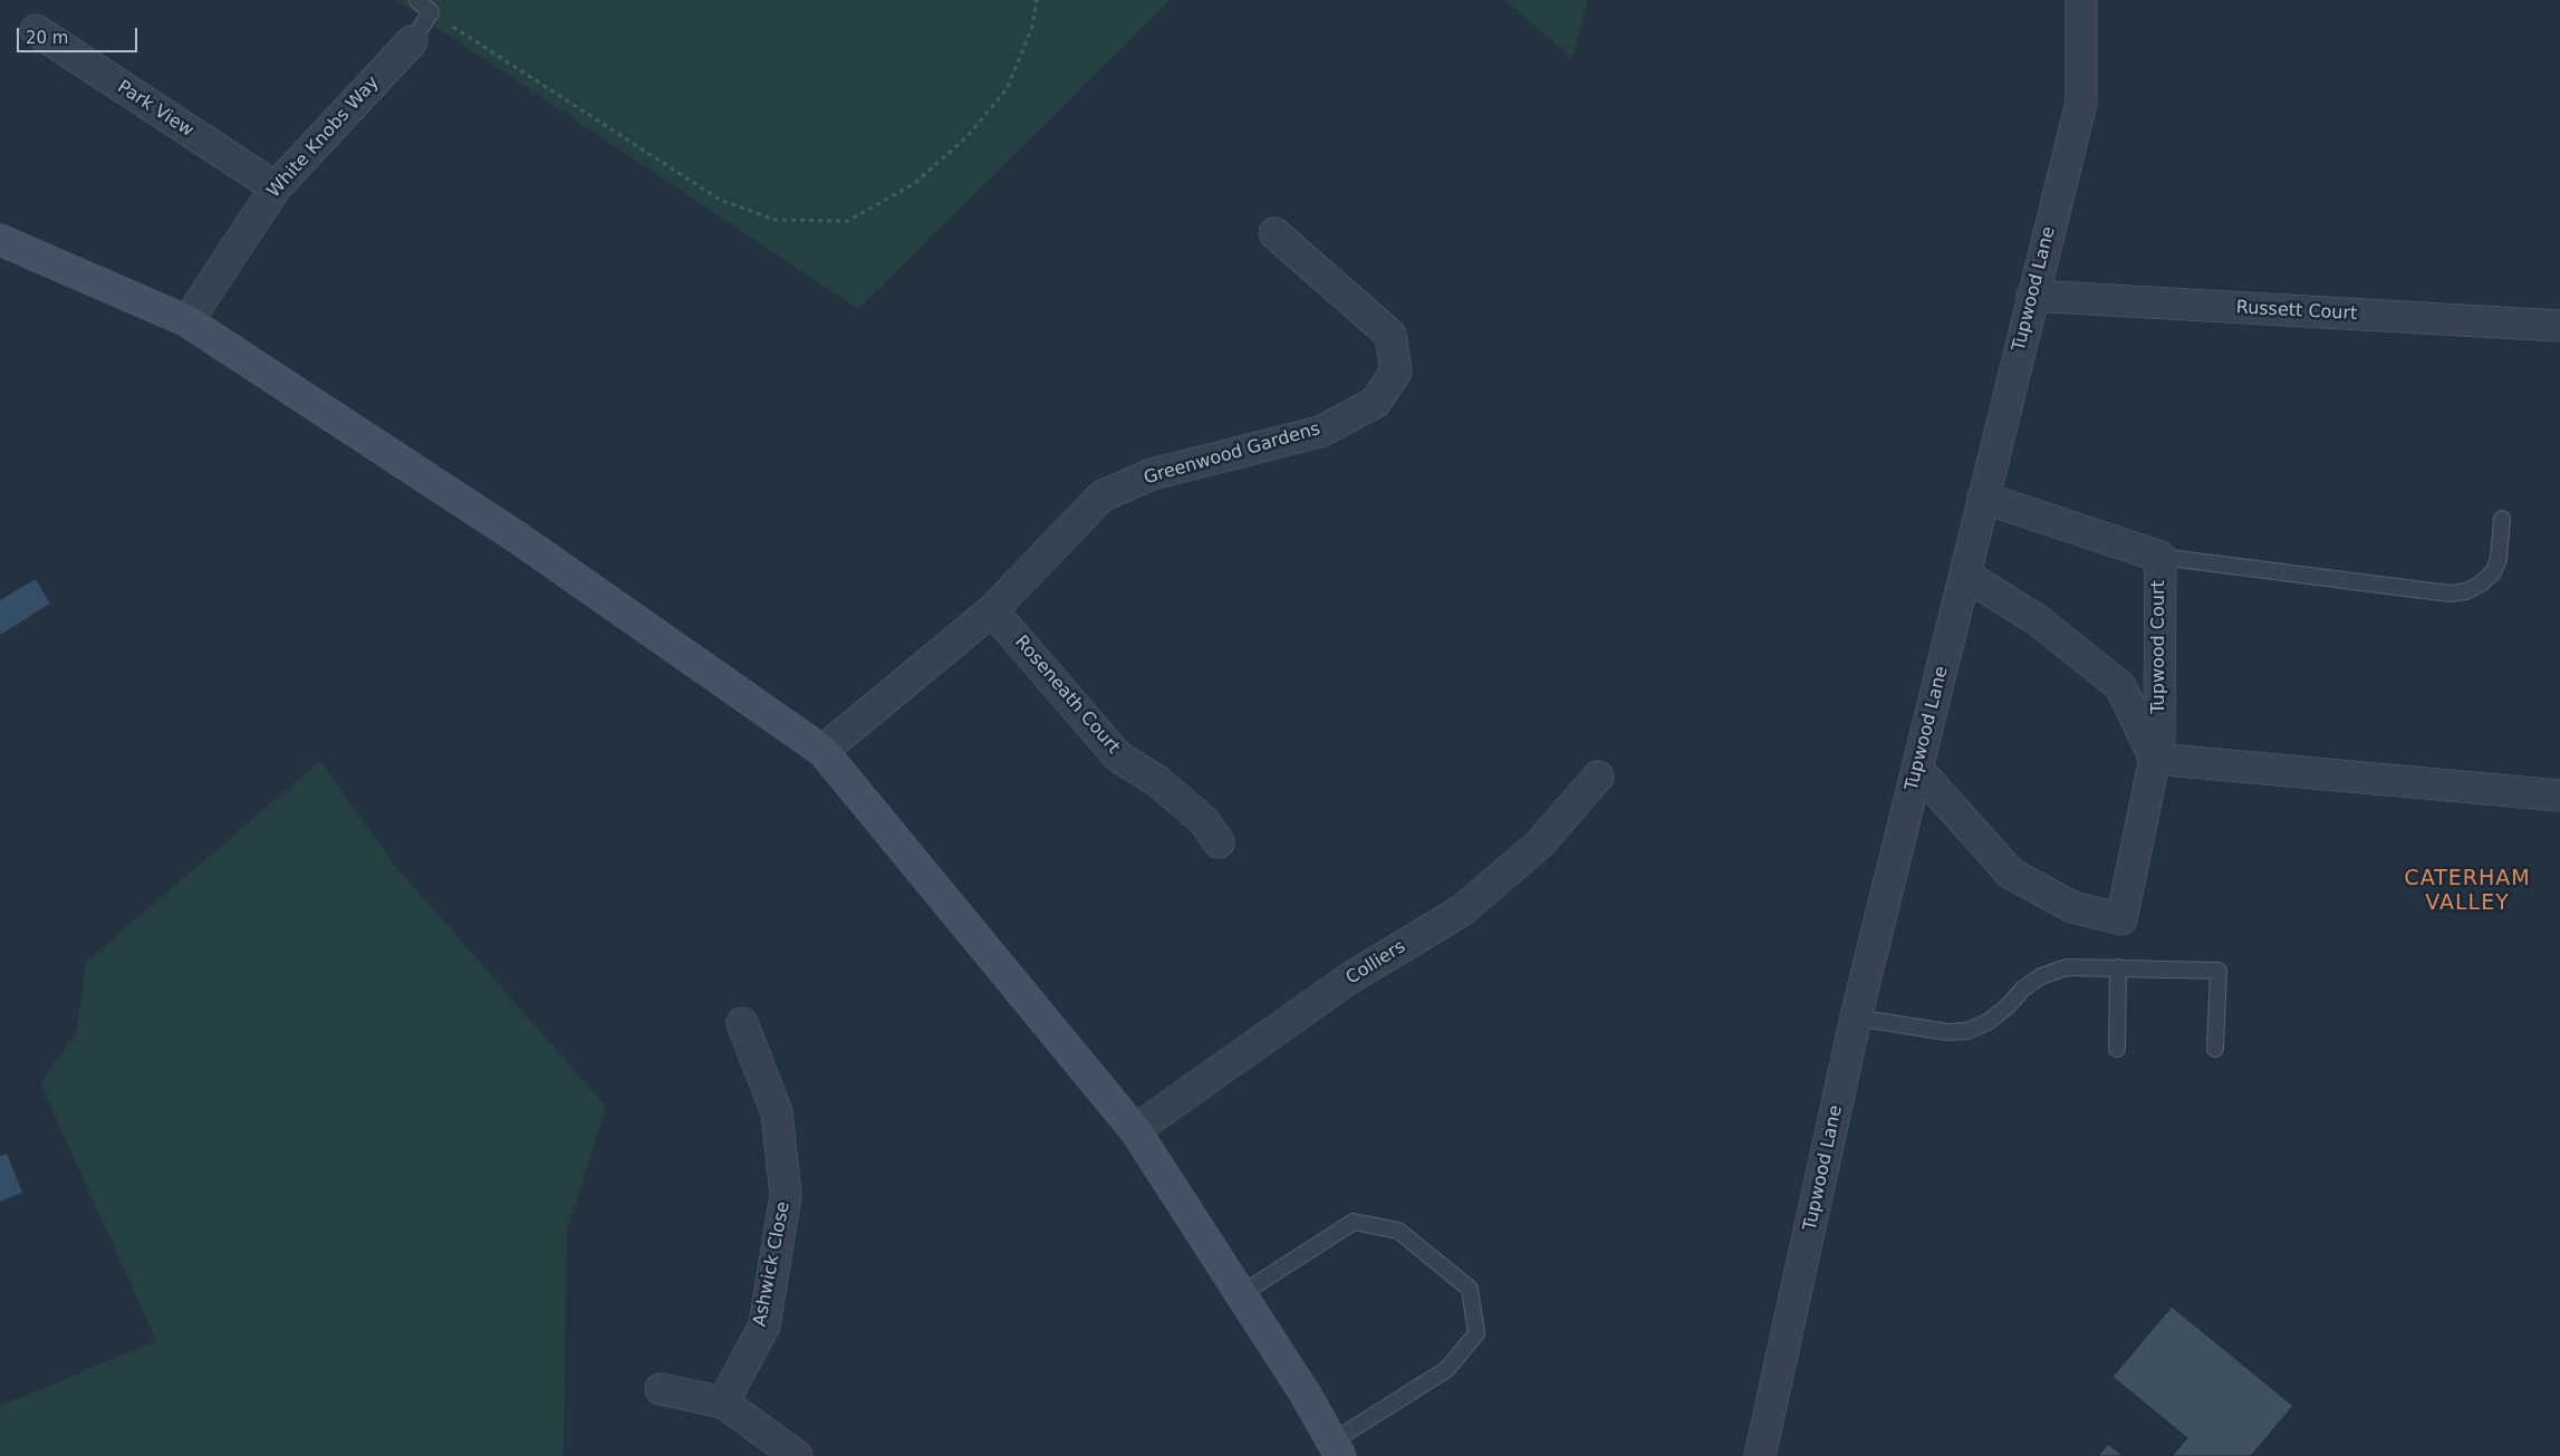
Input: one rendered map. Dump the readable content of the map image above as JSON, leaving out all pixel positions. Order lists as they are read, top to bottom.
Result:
{
  "streets": {
    "street": [
      "Park View",
      "White Knobs Way",
      "Tupwood Lane",
      "Russett Court",
      "Greenwood Gardens",
      "Tupwood Court",
      "Roseneath Court",
      "Colliers",
      "Ashwick Close"
    ]
  },
  "crossings": [
    ["Park View", "White Knobs Way"],
    ["Tupwood Lane", "Russett Court"],
    ["Tupwood Lane", "Tupwood Court"],
    ["Greenwood Gardens", "Roseneath Court"]
  ],
  "districts": ["CATERHAM VALLEY"],
  "scale_bar": "20 m"
}
